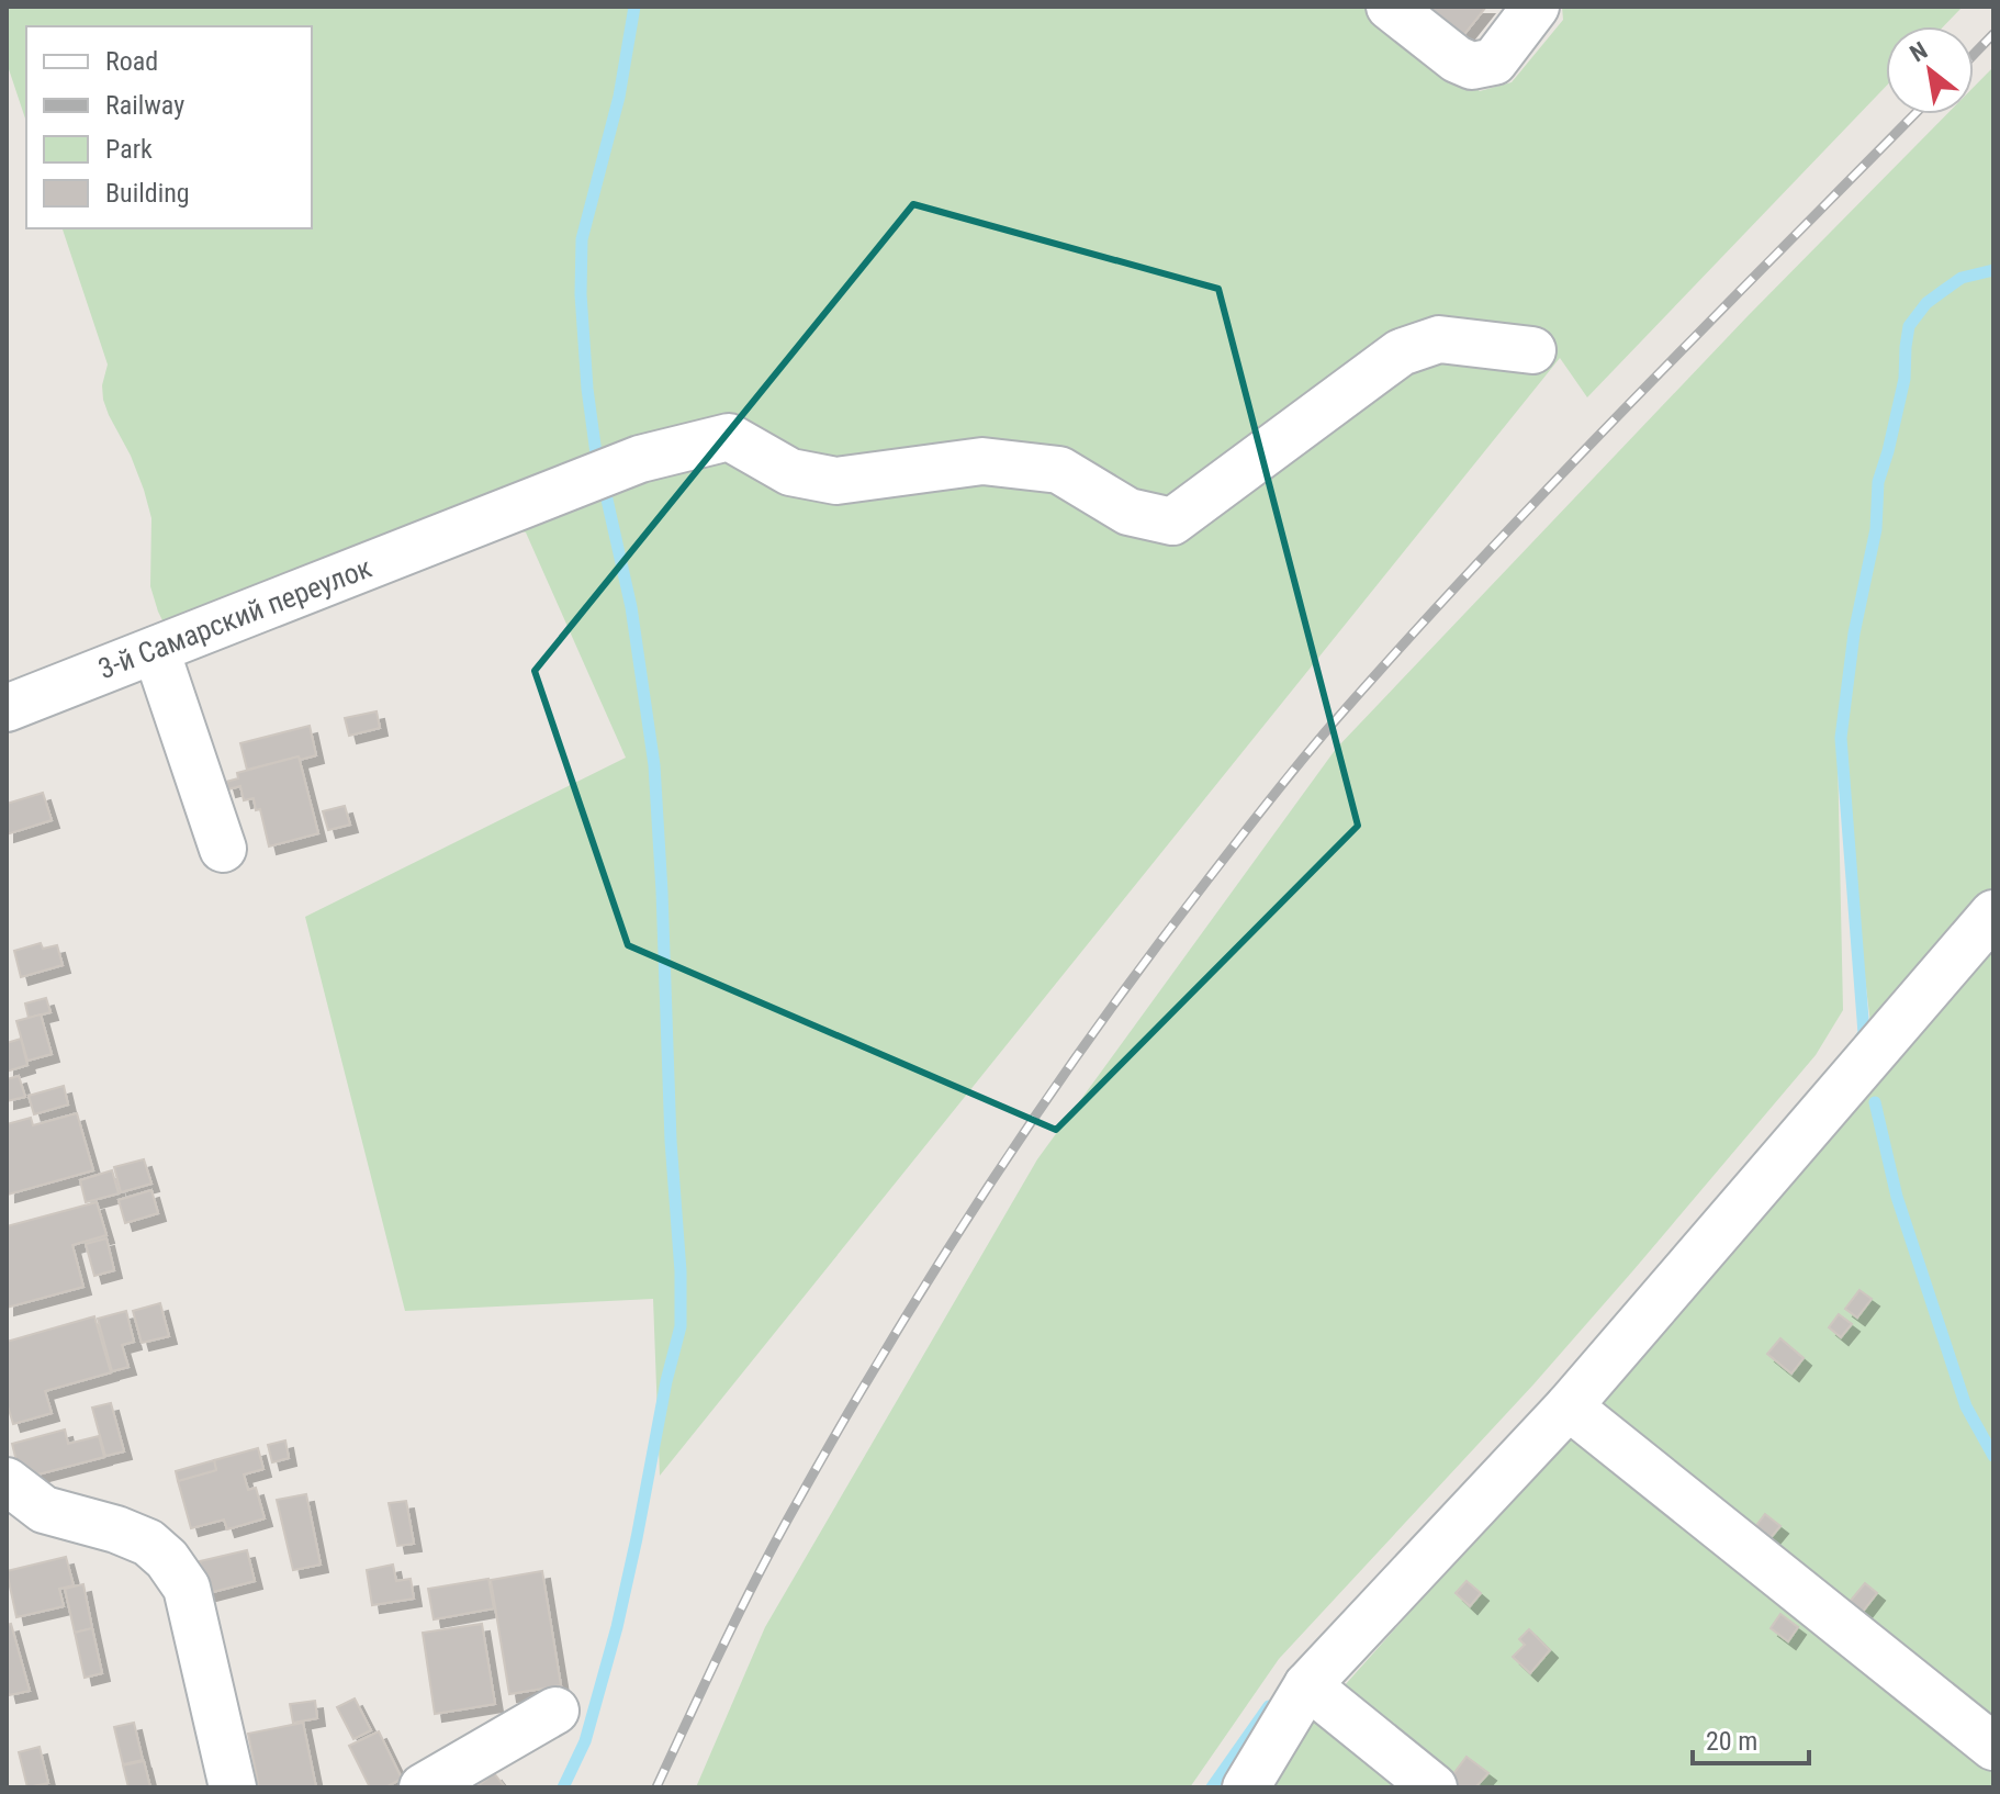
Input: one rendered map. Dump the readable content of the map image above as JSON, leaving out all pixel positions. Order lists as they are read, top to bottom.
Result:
{
  "streets": {
    "street": ["3-й Самарский переулок"]
  },
  "legend": [
    "Road",
    "Railway",
    "Park",
    "Building"
  ],
  "scale_bar": "20 m",
  "north": "top left"
}
